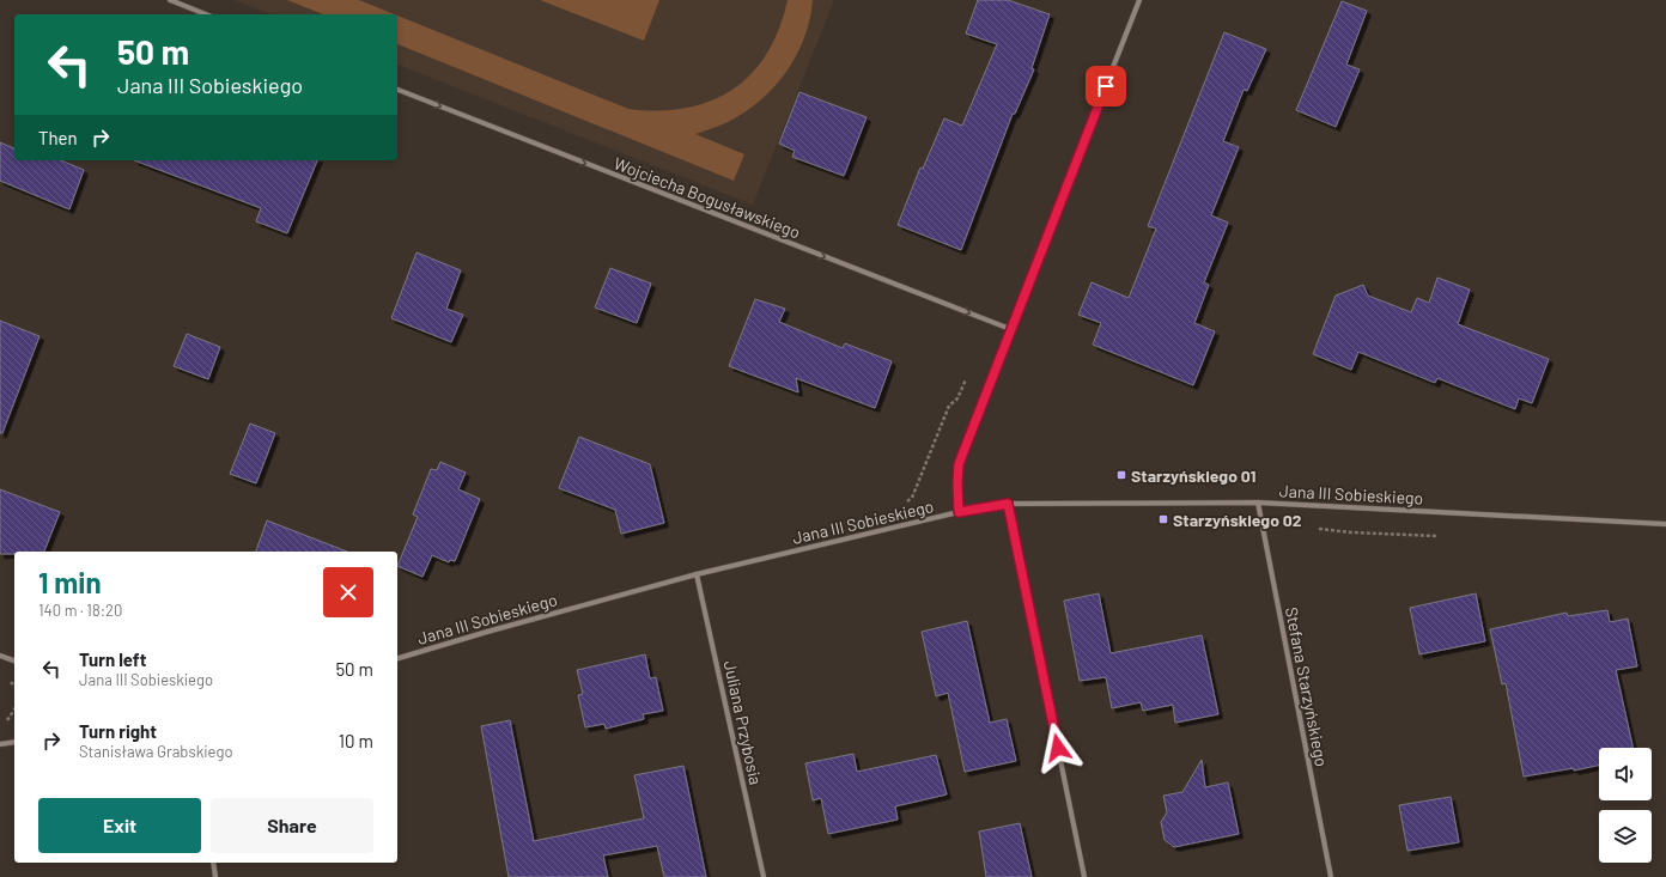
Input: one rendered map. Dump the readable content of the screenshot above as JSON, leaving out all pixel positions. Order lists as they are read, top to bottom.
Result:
{
  "streets": {
    "street": [
      "Wojciecha Bogusławskiego",
      "Jana III Sobieskiego",
      "Stefana Starzyńskiego",
      "Juliana Przybosia"
    ]
  },
  "crossings": [
    ["Jana III Sobieskiego", "Stefana Starzyńskiego"],
    ["Jana III Sobieskiego", "Juliana Przybosia"]
  ],
  "one_way": ["Wojciecha Bogusławskiego"],
  "places": {
    "transit": ["Starzyńskiego 01", "Starzyńskiego 02"]
  },
  "page": {
    "turn": ["50 m", "Jana III Sobieskiego"],
    "then": "Then",
    "heading": ["1 min", "140 m · 18:20"],
    "list": [
      {
        "name": "Turn left",
        "note": "Jana III Sobieskiego",
        "value": "50 m"
      },
      {
        "name": "Turn right",
        "note": "Stanisława Grabskiego",
        "value": "10 m"
      }
    ],
    "buttons": ["Exit", "Share"]
  }
}
